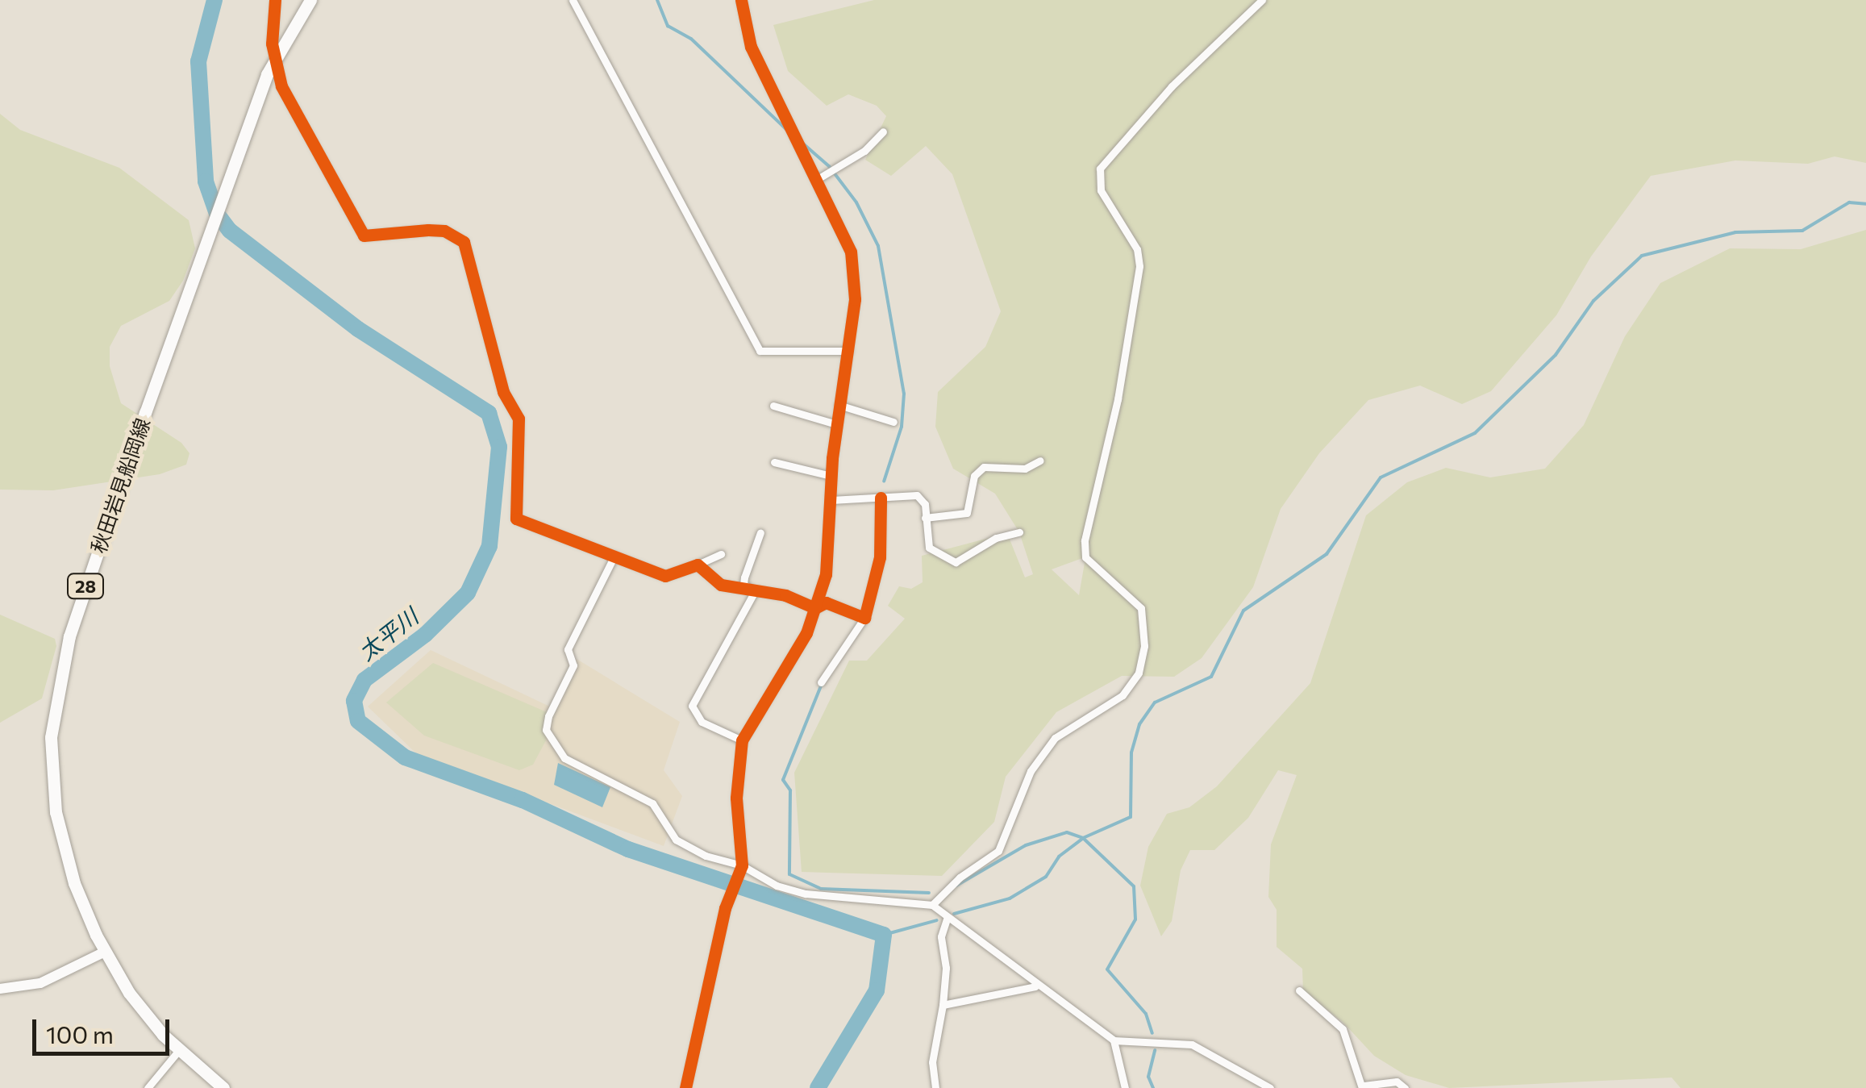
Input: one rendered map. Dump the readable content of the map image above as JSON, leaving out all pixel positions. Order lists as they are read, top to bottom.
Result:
{
  "streets": {
    "main road": ["秋田岩見船岡線", "28"]
  },
  "water": ["太平川"],
  "scale_bar": "100 m"
}
